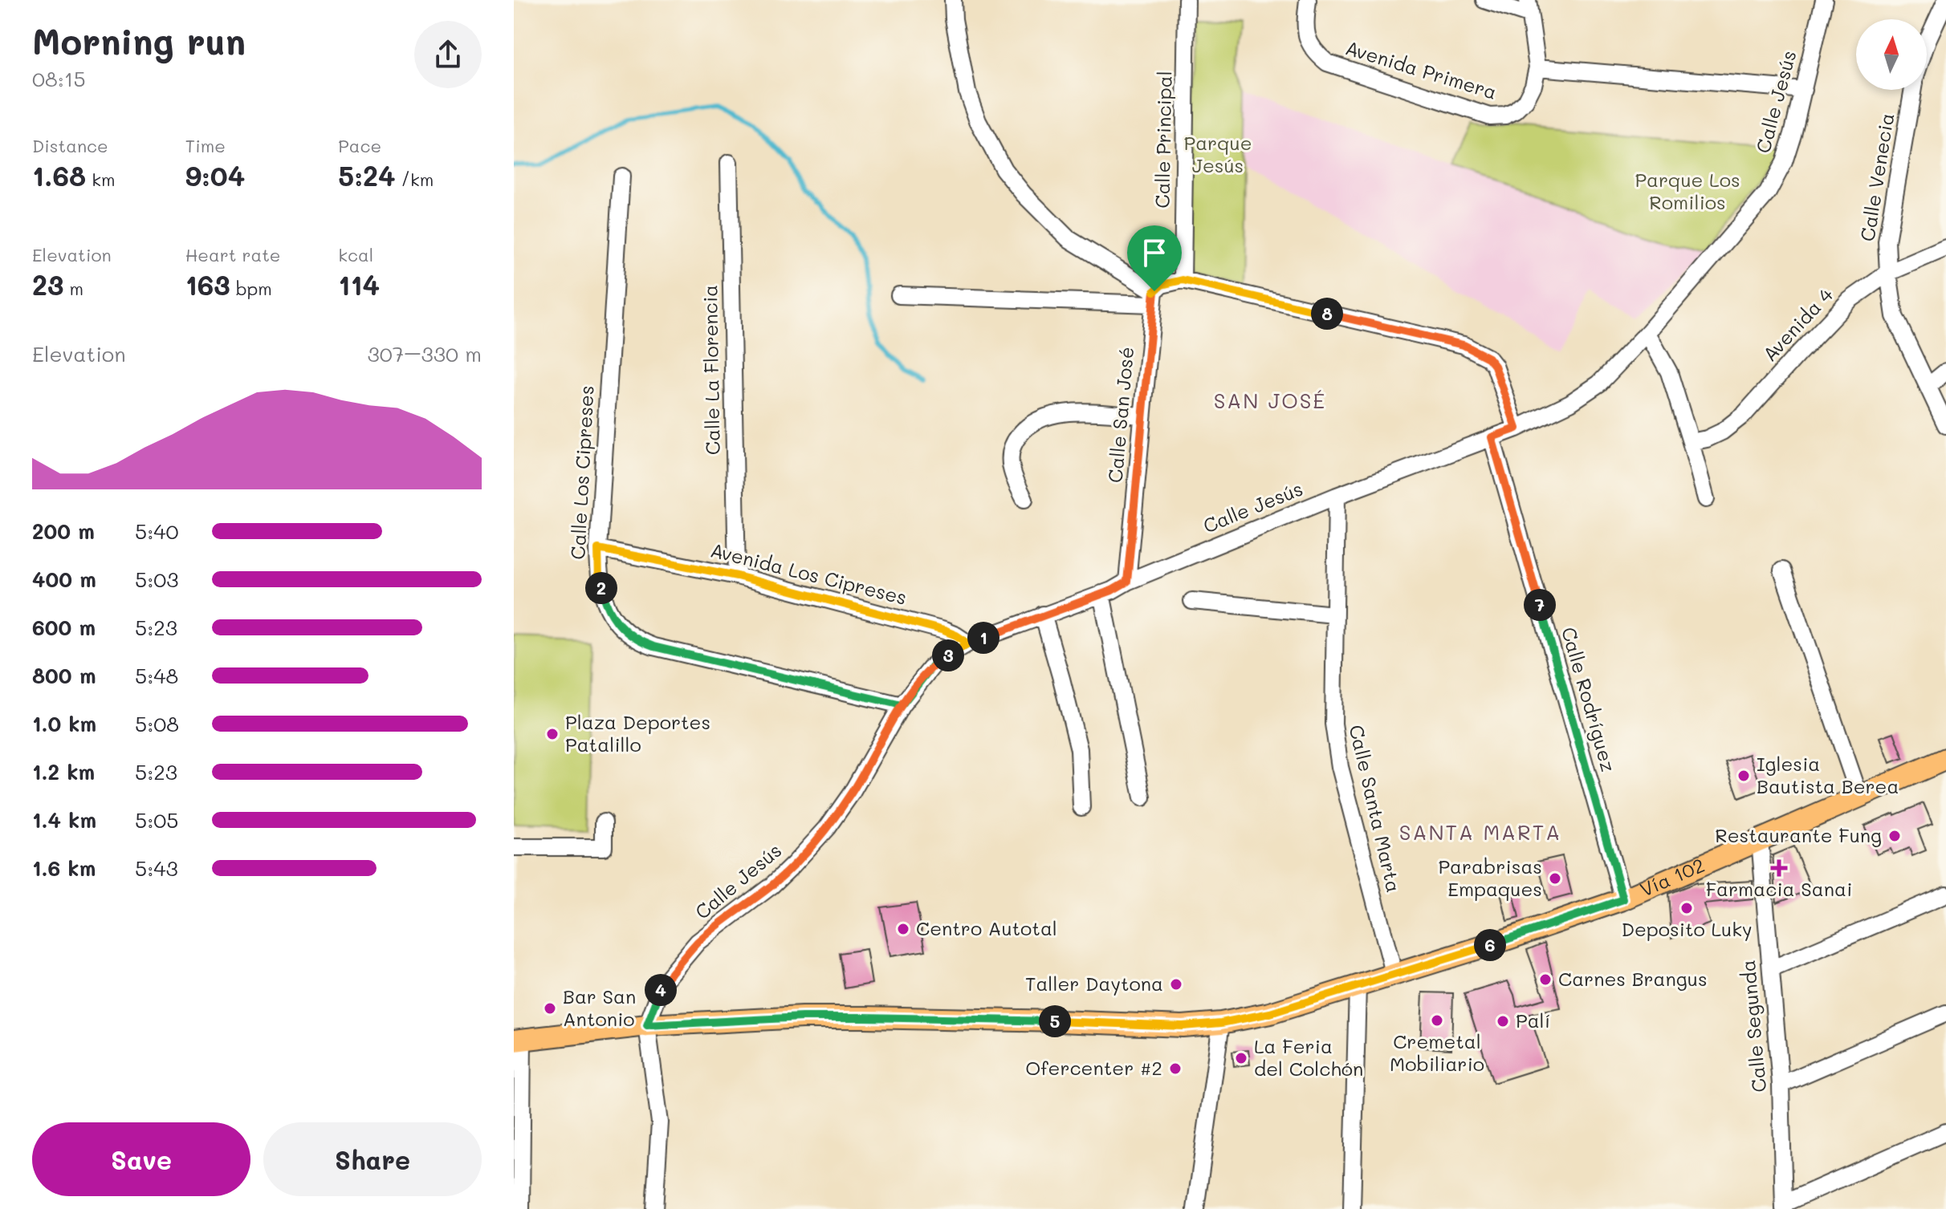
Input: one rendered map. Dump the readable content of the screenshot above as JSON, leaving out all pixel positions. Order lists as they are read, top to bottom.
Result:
{
  "streets": {
    "main road": ["Vía 102"],
    "street": [
      "Avenida Primera",
      "Calle Jesús",
      "Calle Principal",
      "Calle Venecia",
      "Avenida 4",
      "Calle La Florencia",
      "Calle San José",
      "Calle Los Cipreses",
      "Avenida Los Cipreses",
      "Calle Rodríguez",
      "Calle Santa Marta",
      "Calle Segunda"
    ]
  },
  "crossings": [
    ["Calle Jesús", "Calle San José"],
    ["Calle Jesús", "Calle Los Cipreses"],
    ["Calle Jesús", "Avenida Los Cipreses"],
    ["Calle Jesús", "Calle Rodríguez"],
    ["Calle Jesús", "Calle Santa Marta"],
    ["Calle Jesús", "Vía 102"],
    ["Calle Venecia", "Avenida 4"],
    ["Calle La Florencia", "Avenida Los Cipreses"],
    ["Calle Los Cipreses", "Avenida Los Cipreses"],
    ["Calle Rodríguez", "Vía 102"],
    ["Calle Santa Marta", "Vía 102"],
    ["Vía 102", "Calle Segunda"]
  ],
  "districts": ["SAN JOSÉ", "SANTA MARTA"],
  "parks": ["Parque Jesús", "Parque Los Romilios"],
  "places": {
    "other": [
      "Plaza Deportes Patalillo",
      "Iglesia Bautista Berea",
      "Restaurante Fung",
      "Parabrisas Empaques",
      "Deposito Luky",
      "Centro Autotal",
      "Carnes Brangus",
      "Taller Daytona",
      "Bar San Antonio",
      "Cremetal Mobiliario",
      "Palí",
      "La Feria del Colchón",
      "Ofercenter #2"
    ],
    "health": ["Farmacia Sanai"]
  },
  "north": "top",
  "page": {
    "heading": ["Morning run", "08:15"],
    "stats": [
      ["Distance", "1.68 km"],
      ["Time", "9:04"],
      ["Pace", "5:24 /km"],
      ["Elevation", "23 m"],
      ["Heart rate", "163 bpm"],
      ["kcal", "114"]
    ],
    "pins": [
      "8",
      "2",
      "7",
      "1",
      "3",
      "6",
      "4",
      "5"
    ],
    "chart": ["Elevation", "307–330 m"],
    "list": [
      {
        "name": "200 m",
        "note": "5:40"
      },
      {
        "name": "400 m",
        "note": "5:03"
      },
      {
        "name": "600 m",
        "note": "5:23"
      },
      {
        "name": "800 m",
        "note": "5:48"
      },
      {
        "name": "1.0 km",
        "note": "5:08"
      },
      {
        "name": "1.2 km",
        "note": "5:23"
      },
      {
        "name": "1.4 km",
        "note": "5:05"
      },
      {
        "name": "1.6 km",
        "note": "5:43"
      }
    ],
    "buttons": ["Save", "Share"]
  }
}
